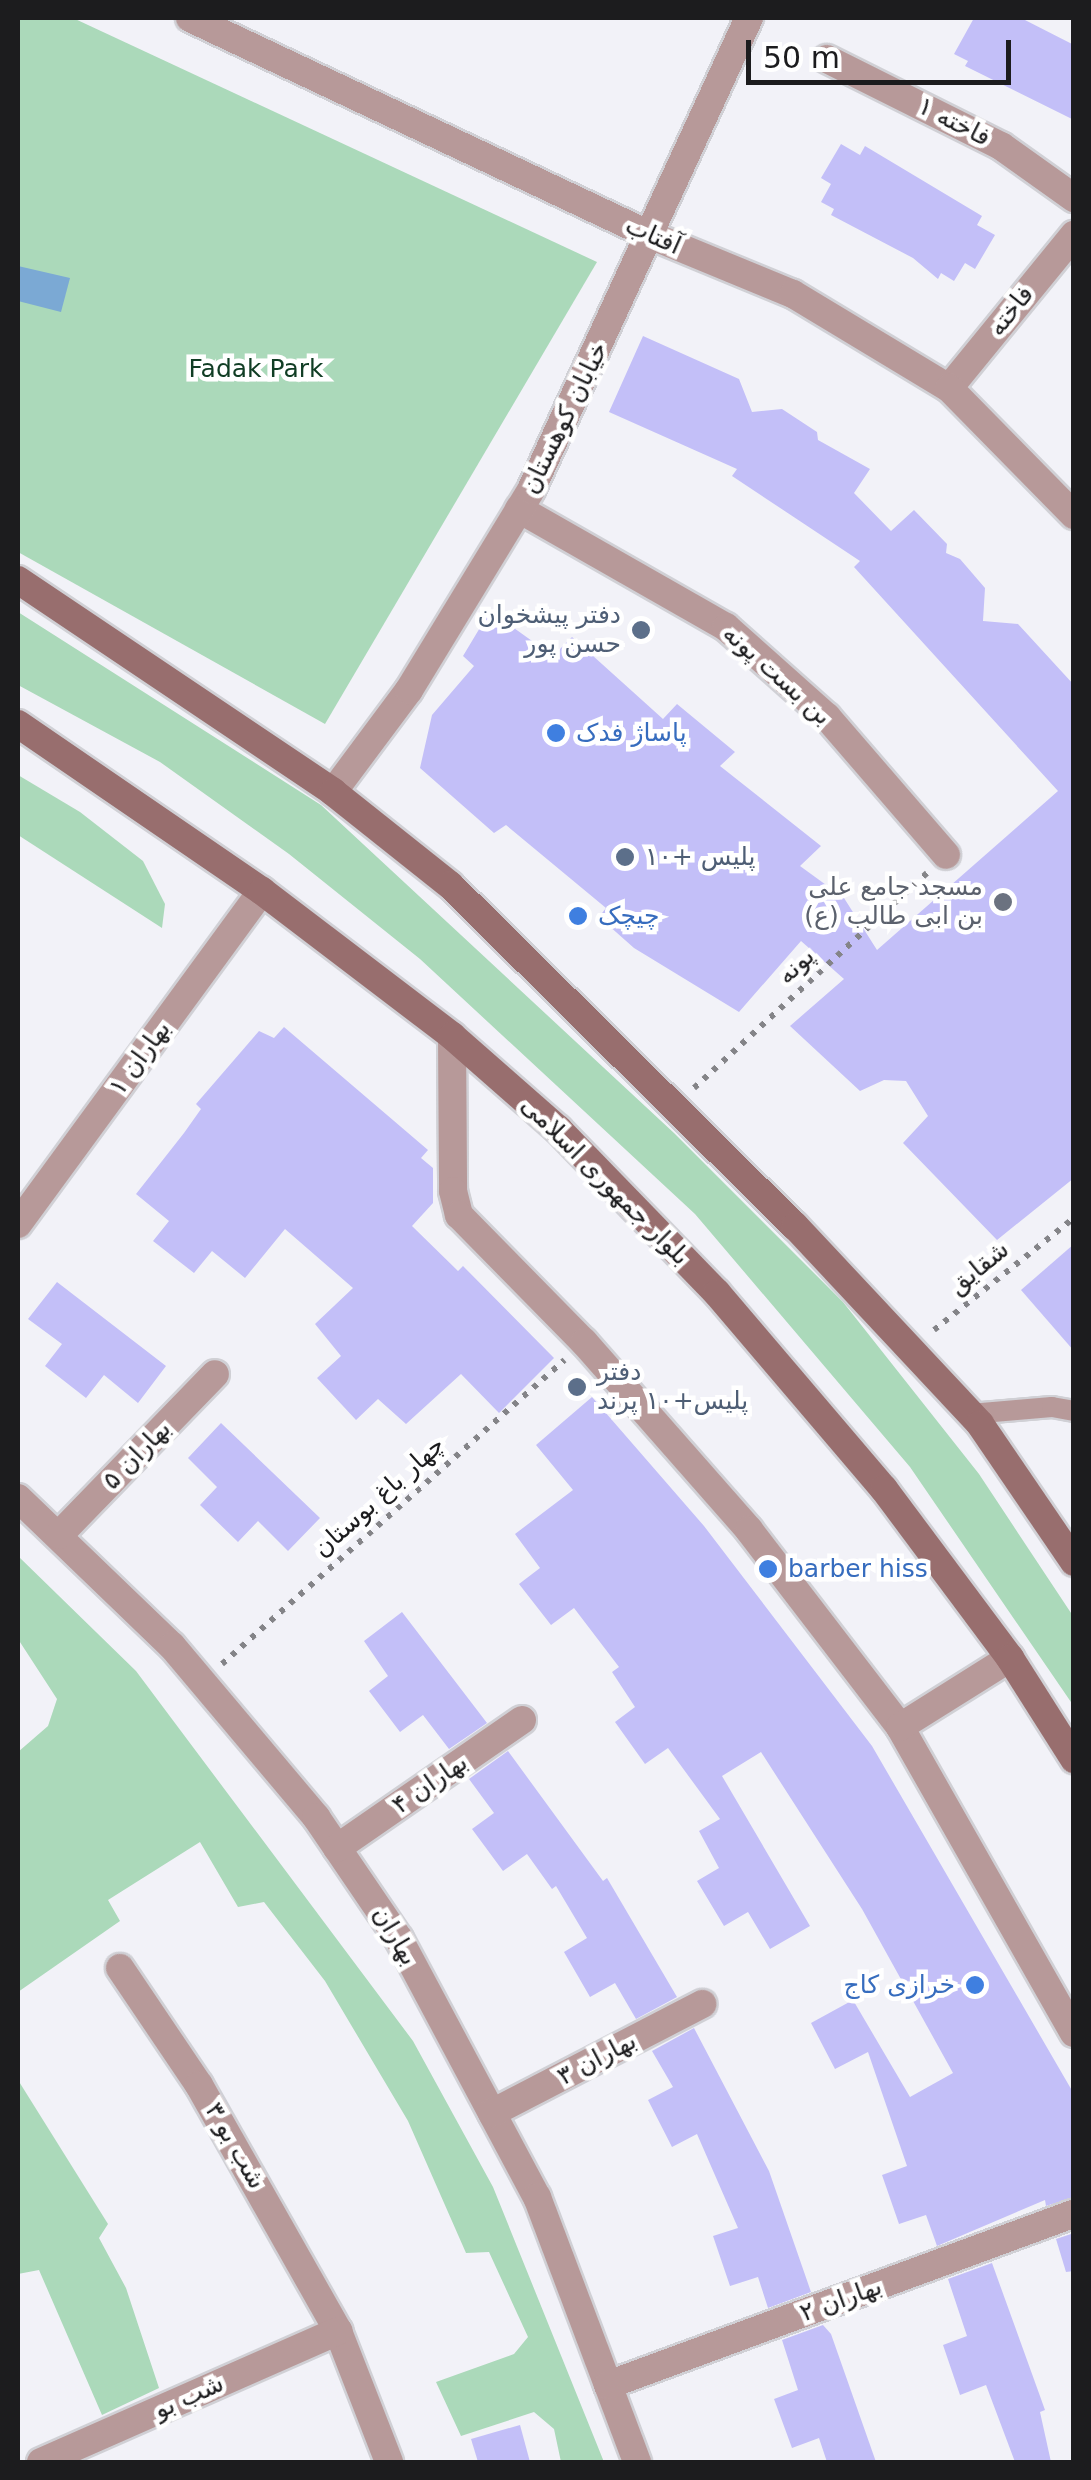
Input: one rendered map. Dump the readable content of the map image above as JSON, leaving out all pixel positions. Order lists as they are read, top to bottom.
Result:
{
  "streets": {
    "main road": ["بلوار جمهوری اسلامی"],
    "street": [
      "فاخته ۱",
      "آفتاب",
      "فاخته",
      "خیابان کوهستان",
      "بن بست پونه",
      "بهاران ۱",
      "بهاران ۵",
      "بهاران ۴",
      "بهاران",
      "بهاران ۳",
      "شب بو ۳",
      "بهاران ۲",
      "شب بو"
    ],
    "path": ["پونه", "شقایق", "چهار باغ بوستان"]
  },
  "crossings": [
    ["آفتاب", "فاخته"],
    ["آفتاب", "خیابان کوهستان"],
    ["خیابان کوهستان", "بن بست پونه"],
    ["بن بست پونه", "پونه"],
    ["بهاران ۱", "بلوار جمهوری اسلامی"],
    ["بهاران ۵", "بهاران"],
    ["چهار باغ بوستان", "بهاران"],
    ["بهاران ۴", "بهاران"],
    ["بهاران", "بهاران ۳"],
    ["بهاران", "بهاران ۲"],
    ["شب بو ۳", "شب بو"]
  ],
  "parks": ["Fadak Park"],
  "places": [
    "دفتر پیشخوان حسن پور",
    "پاساژ فدک",
    "پلیس +۱۰",
    "مسجد جامع علی بن ابی طالب (ع)",
    "چیچک",
    "دفتر پلیس+۱۰ پرند",
    "barber hiss",
    "خرازی کاج"
  ],
  "scale_bar": "50 m"
}
